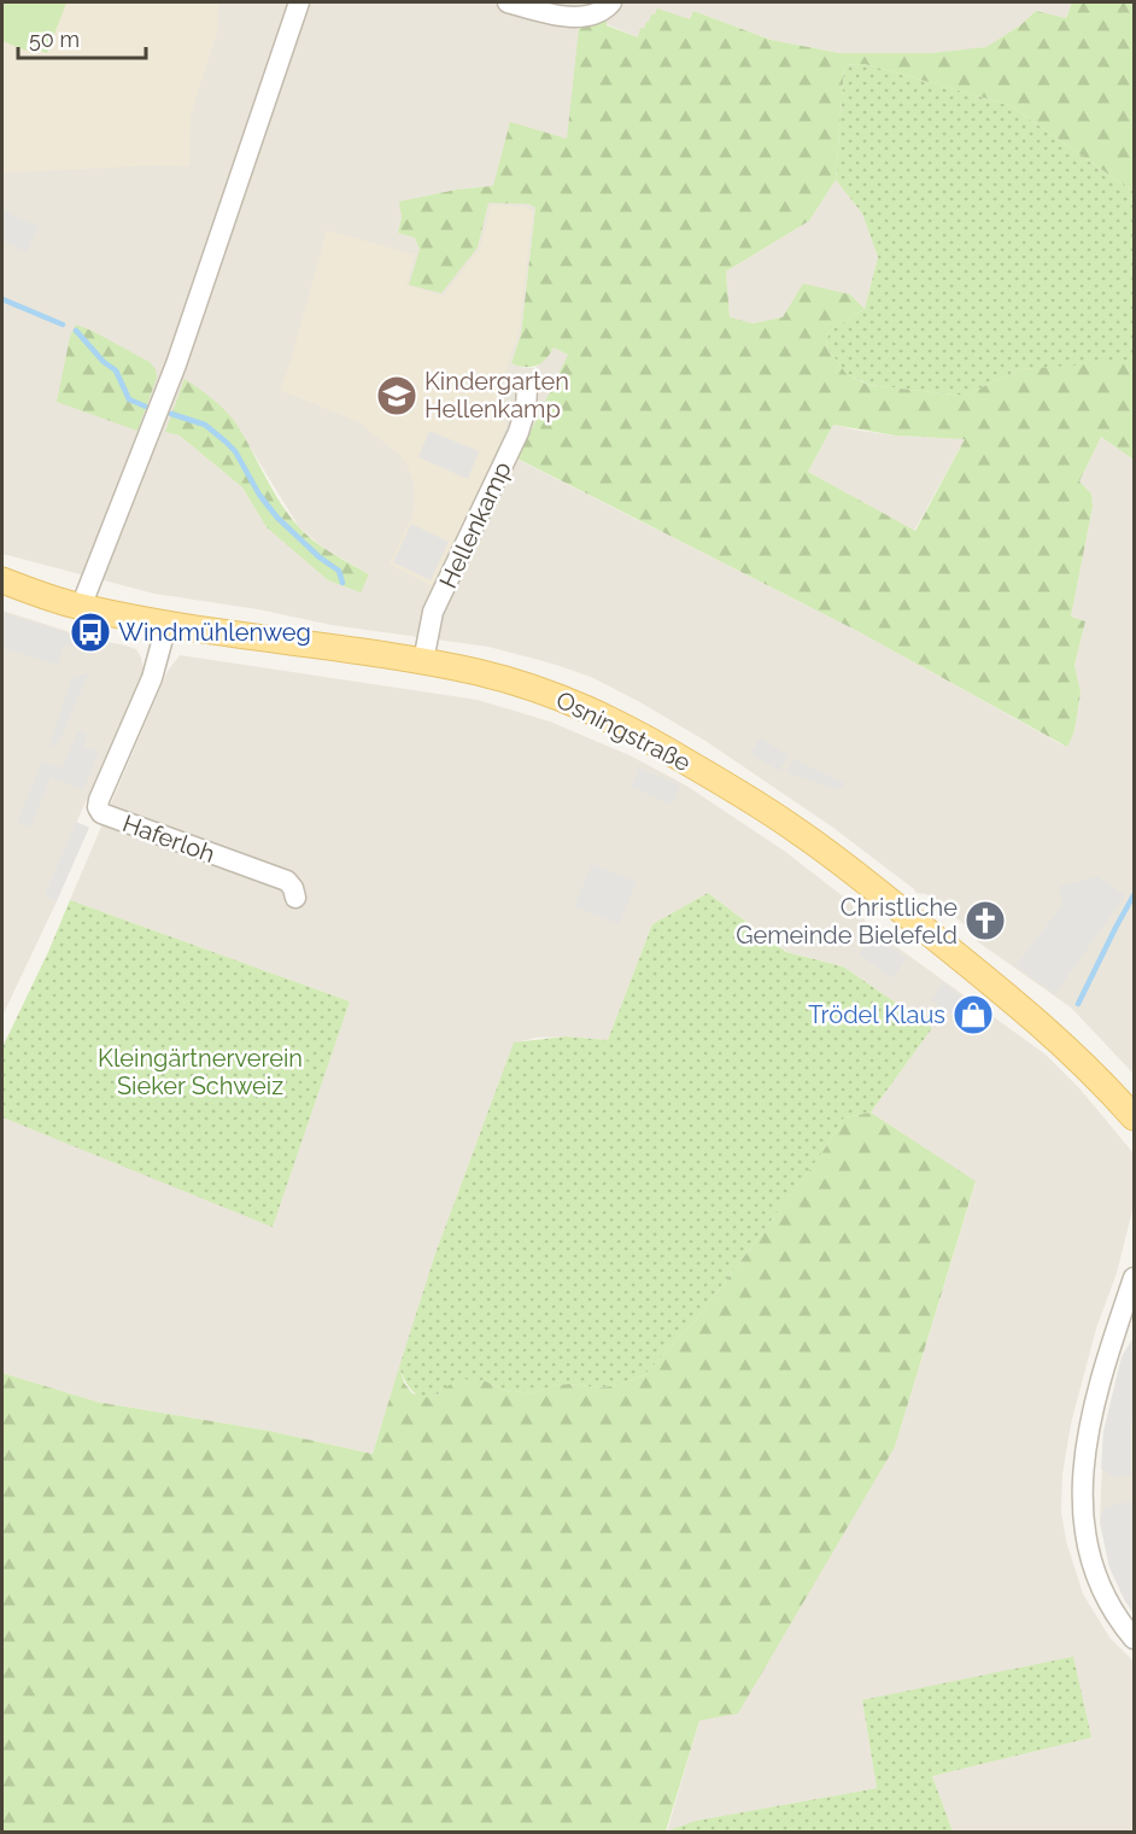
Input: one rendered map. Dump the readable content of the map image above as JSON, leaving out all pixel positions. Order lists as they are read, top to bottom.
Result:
{
  "streets": {
    "main road": ["Osningstraße"],
    "street": ["Hellenkamp", "Haferloh"]
  },
  "crossings": [
    ["Hellenkamp", "Osningstraße"],
    ["Osningstraße", "Haferloh"]
  ],
  "parks": ["Kleingärtnerverein Sieker Schweiz"],
  "places": {
    "school or university": ["Kindergarten Hellenkamp"],
    "bus stop": ["Windmühlenweg"],
    "church": ["Christliche Gemeinde Bielefeld"],
    "shop": ["Trödel Klaus"]
  },
  "scale_bar": "50 m"
}
